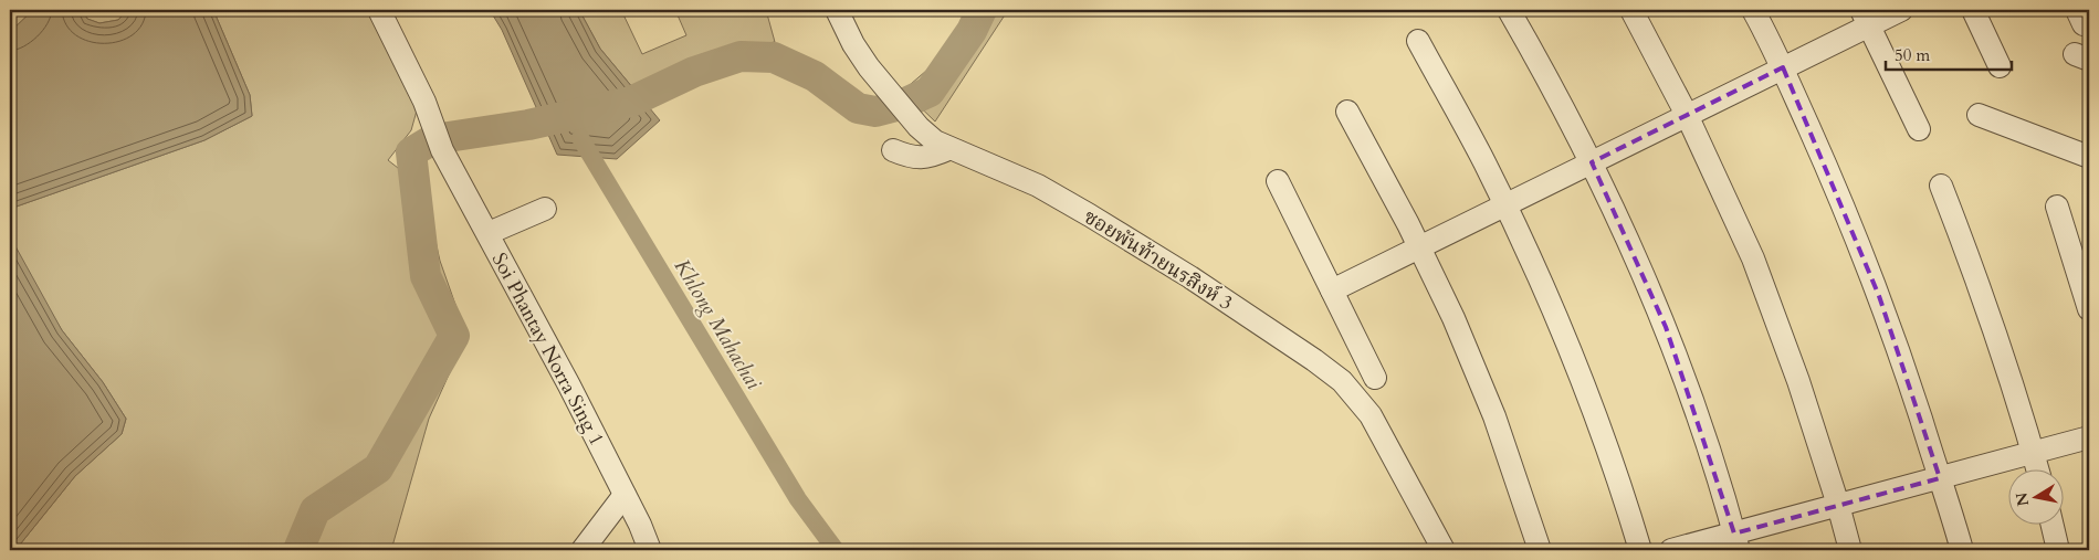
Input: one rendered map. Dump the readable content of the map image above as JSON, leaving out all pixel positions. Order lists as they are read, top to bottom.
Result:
{
  "streets": {
    "street": ["ซอยพันท้ายนรสิงห์ 3", "Soi Phantay Norra Sing 1"]
  },
  "water": ["Khlong Mahachai"],
  "scale_bar": "50 m",
  "north": "left"
}
